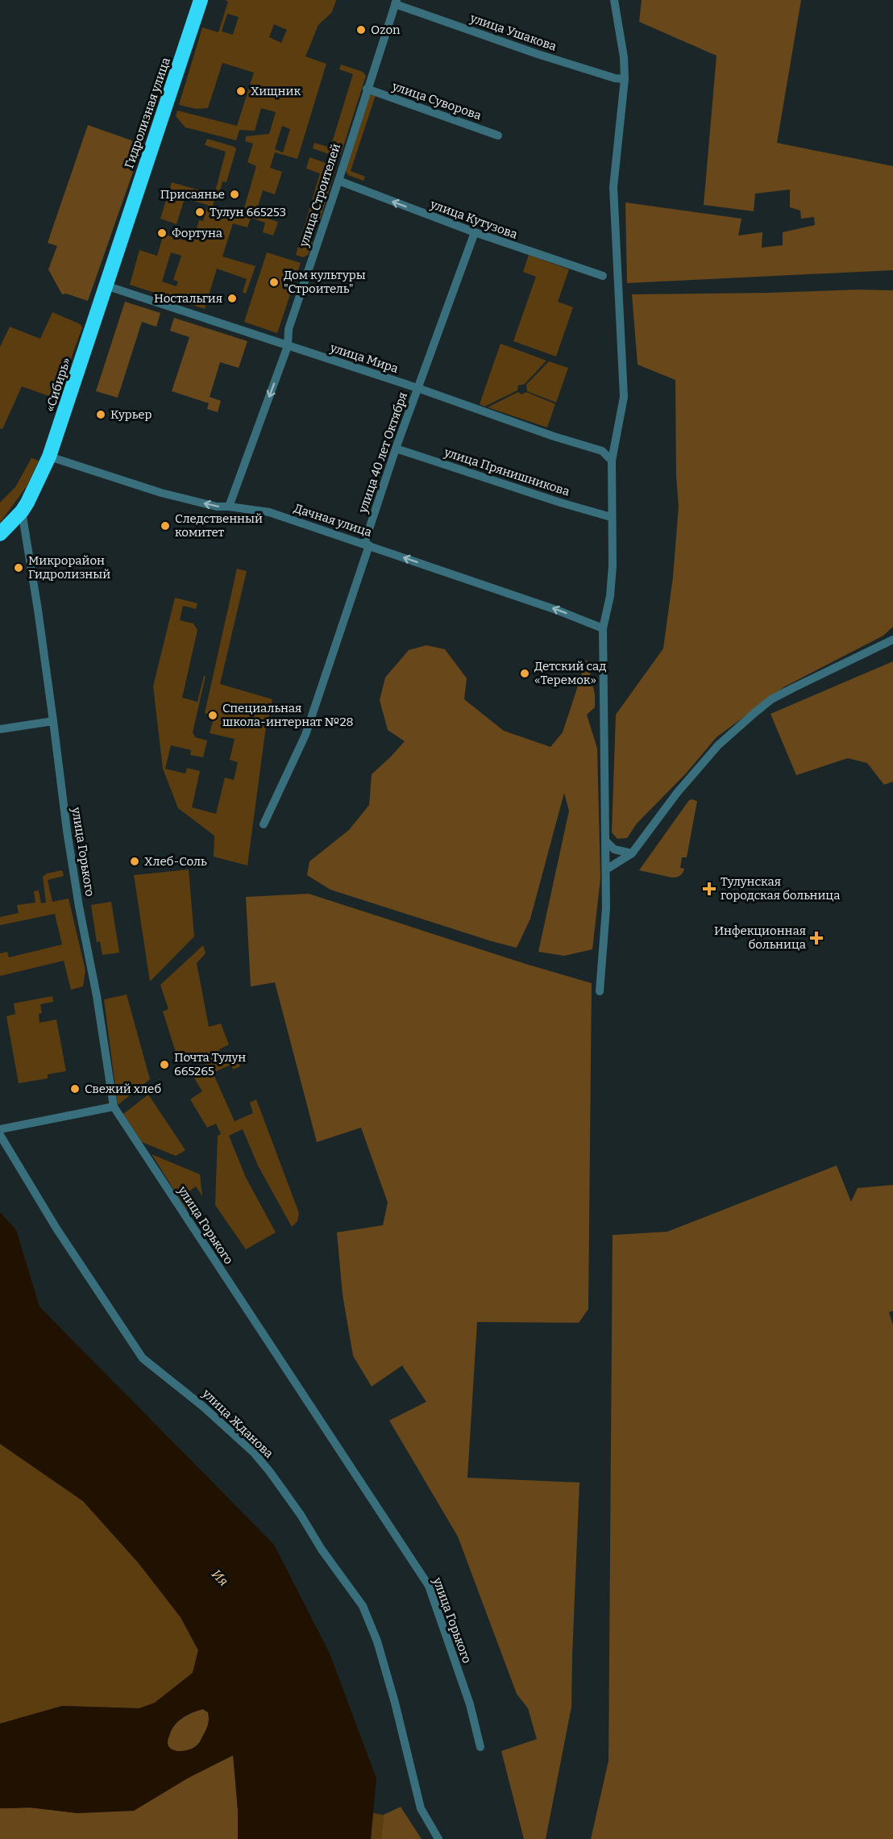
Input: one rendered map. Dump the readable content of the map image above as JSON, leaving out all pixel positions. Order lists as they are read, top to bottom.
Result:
{
  "streets": {
    "highway": ["Гидролизная улица", "«Сибирь»"],
    "street": [
      "улица Ушакова",
      "улица Суворова",
      "улица Строителей",
      "улица Кутузова",
      "улица Мира",
      "улица 40 лет Октября",
      "улица Прянишникова",
      "Дачная улица",
      "улица Горького",
      "улица Жданова"
    ]
  },
  "crossings": [
    ["улица Ушакова", "улица Строителей"],
    ["улица Суворова", "улица Строителей"],
    ["Гидролизная улица", "«Сибирь»"],
    ["улица Строителей", "улица Кутузова"],
    ["улица Строителей", "улица Мира"],
    ["улица Строителей", "Дачная улица"],
    ["улица Кутузова", "улица 40 лет Октября"],
    ["улица Мира", "«Сибирь»"],
    ["улица Мира", "улица 40 лет Октября"],
    ["«Сибирь»", "Дачная улица"],
    ["«Сибирь»", "улица Горького"],
    ["улица 40 лет Октября", "улица Прянишникова"],
    ["улица 40 лет Октября", "Дачная улица"]
  ],
  "one_way": ["улица Кутузова", "Дачная улица"],
  "water": ["Ия"],
  "places": {
    "other": [
      "Ozon",
      "Хищник",
      "Присаянье",
      "Тулун 665253",
      "Фортуна",
      "Дом культуры \"Строитель\"",
      "Ностальгия",
      "Курьер",
      "Следственный комитет",
      "Микрорайон Гидролизный",
      "Детский сад «Теремок»",
      "Специальная школа-интернат №28",
      "Хлеб-Соль",
      "Почта Тулун 665265",
      "Свежий хлеб"
    ],
    "health": ["Тулунская городская больница", "Инфекционная больница"]
  }
}
